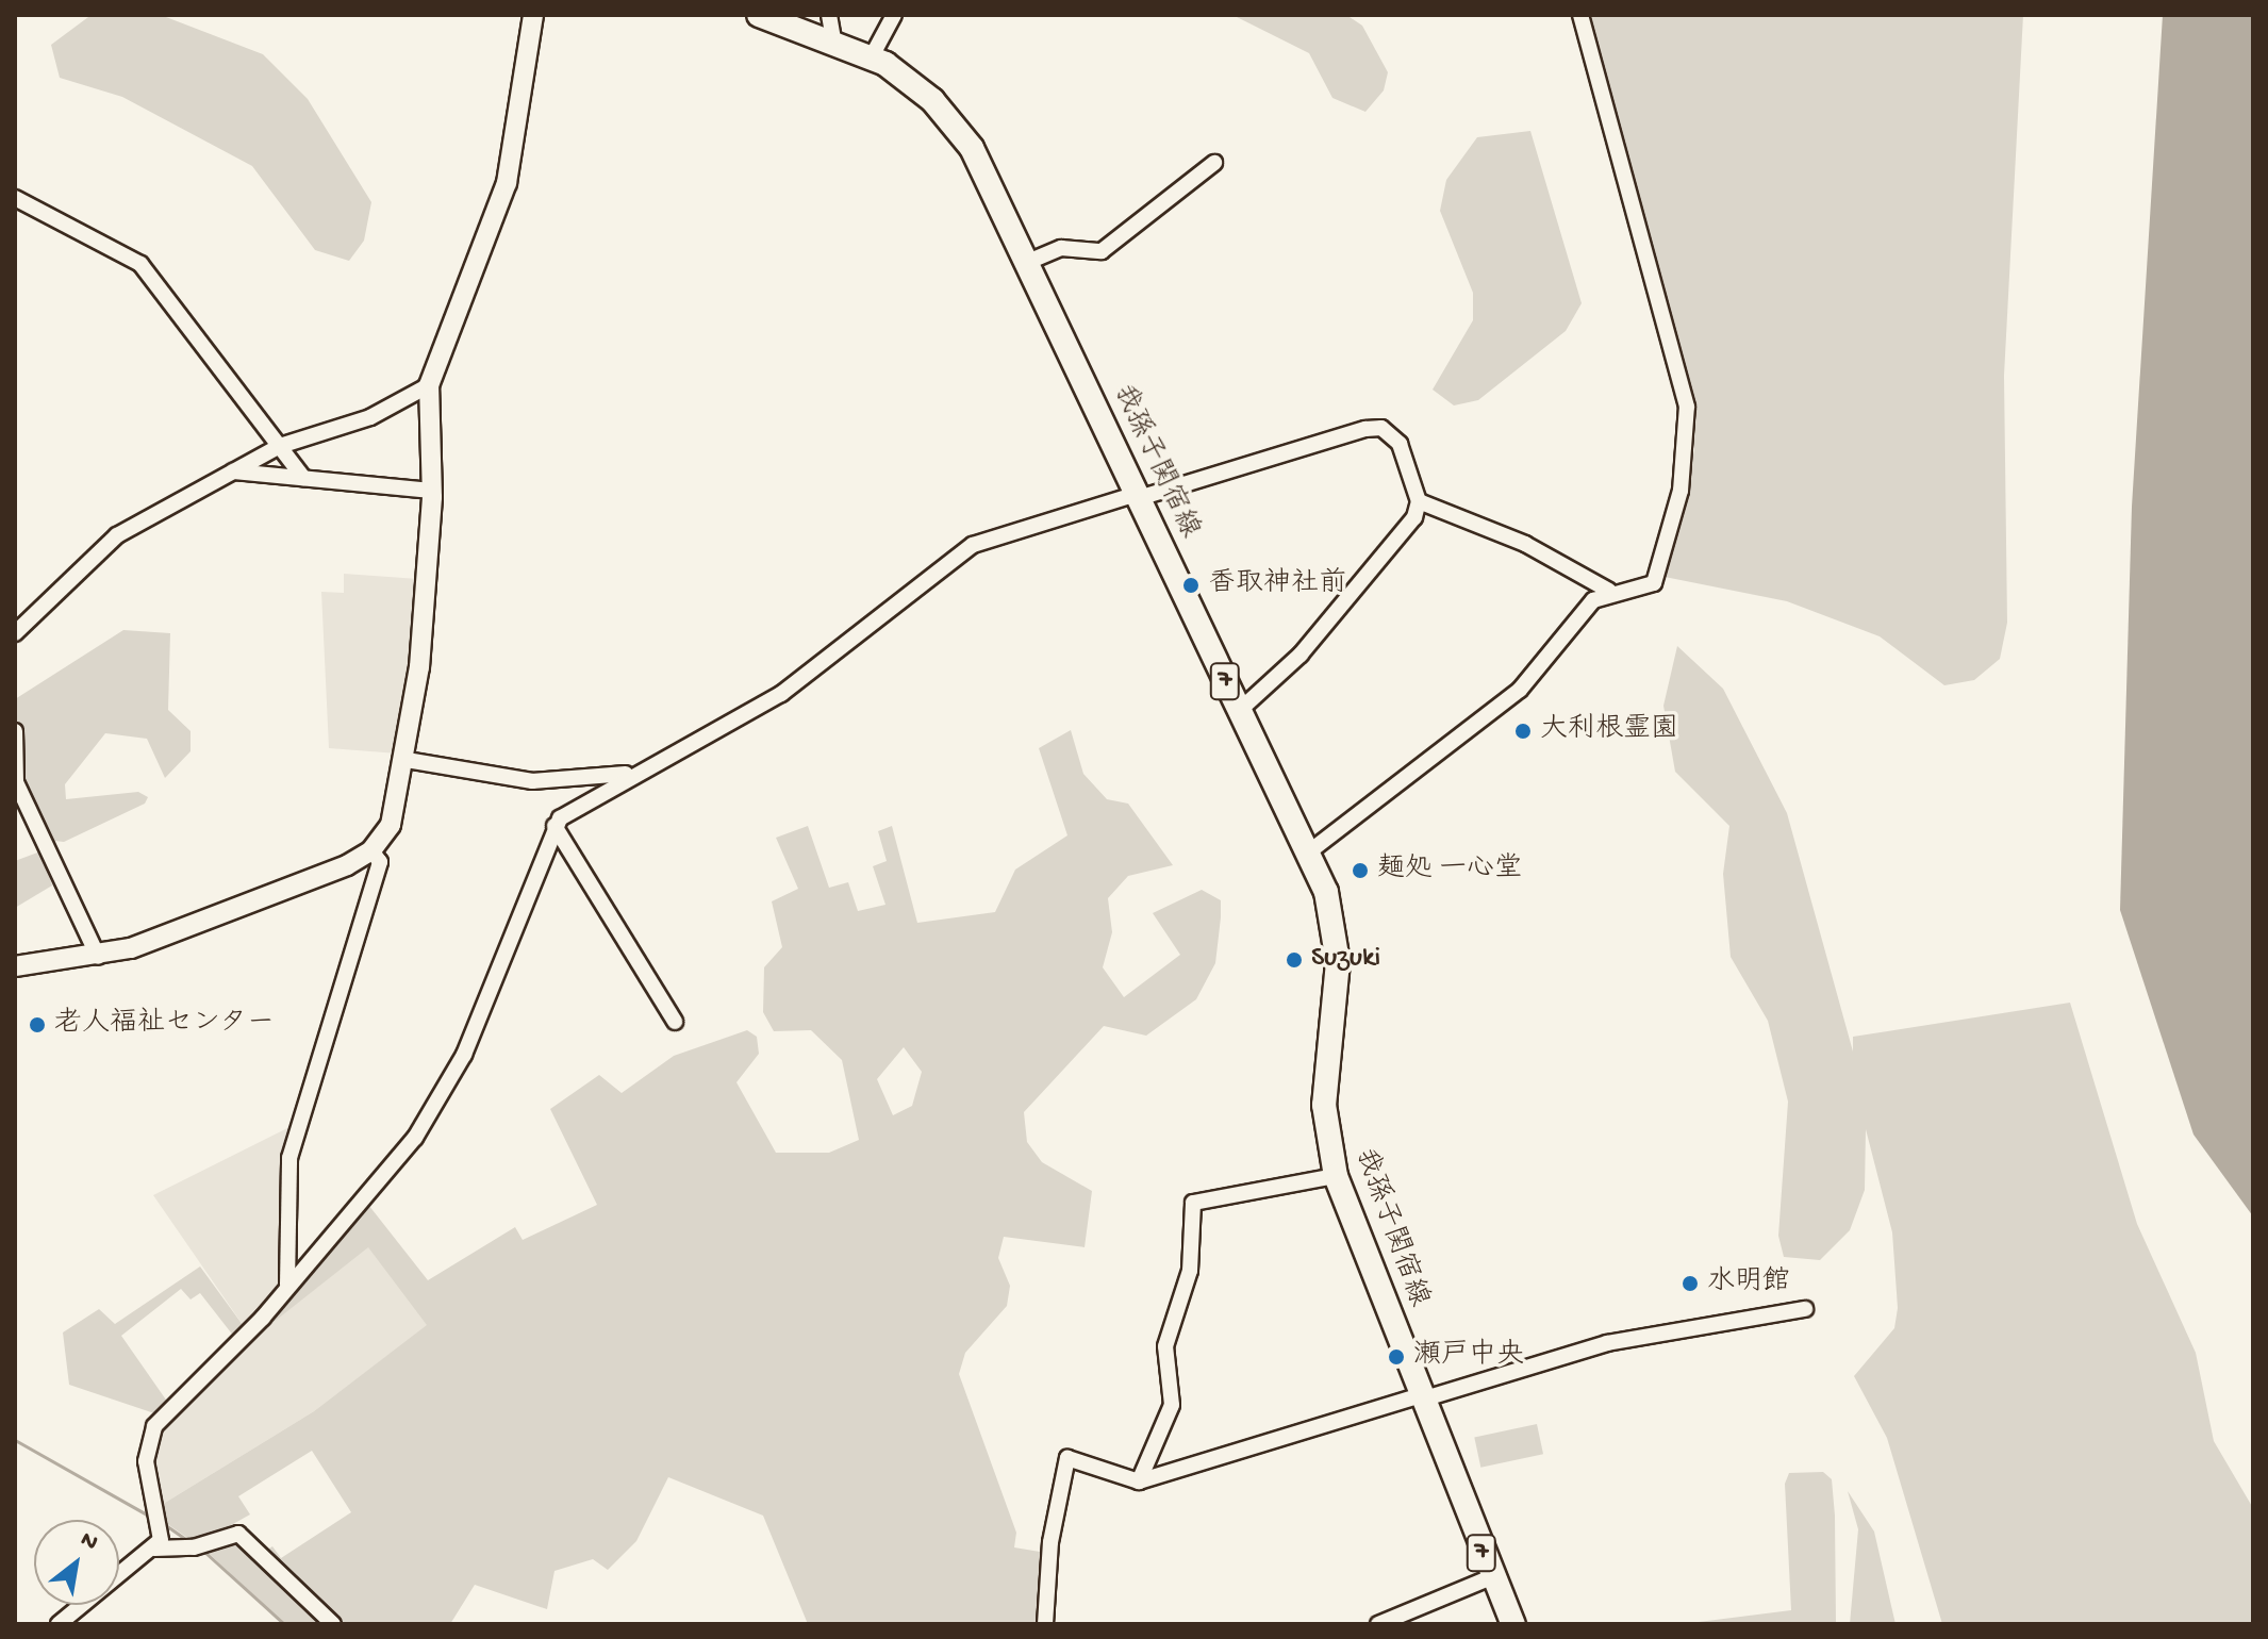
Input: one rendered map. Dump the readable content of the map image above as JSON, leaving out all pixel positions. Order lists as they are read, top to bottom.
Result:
{
  "streets": {
    "main road": ["我孫子関宿線", "7"]
  },
  "places": [
    "香取神社前",
    "大利根霊園",
    "麺処 一心堂",
    "Suzuki",
    "老人福祉センター",
    "水明館",
    "瀬戸中央"
  ],
  "north": "top right"
}
